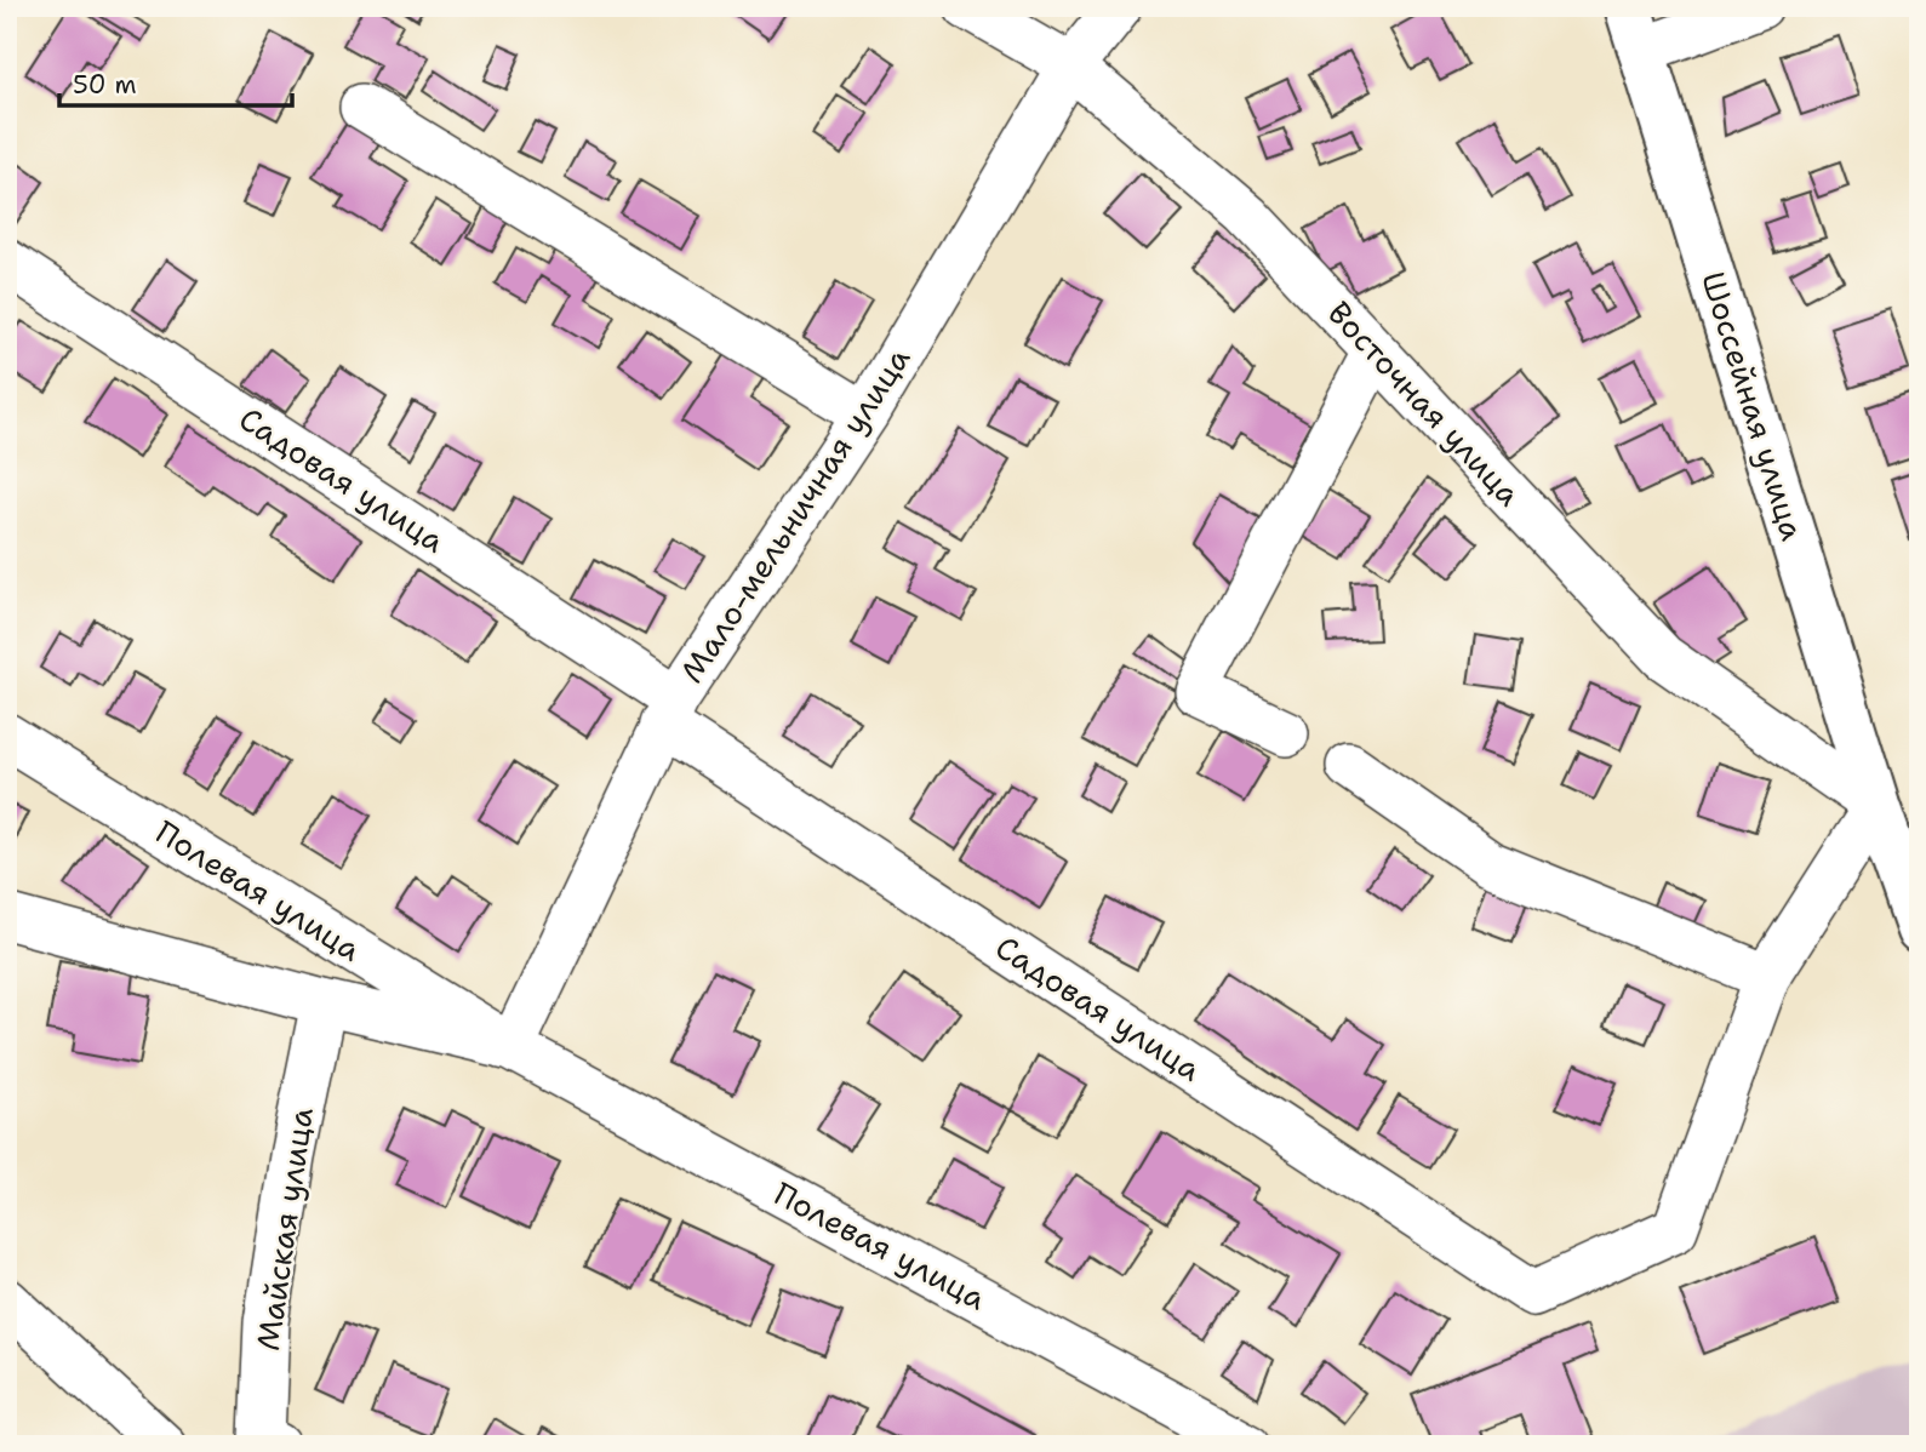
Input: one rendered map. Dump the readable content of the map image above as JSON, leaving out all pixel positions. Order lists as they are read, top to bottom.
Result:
{
  "streets": {
    "main road": ["Шоссейная улица"],
    "street": [
      "Восточная улица",
      "Садовая улица",
      "Мало-мельничная улица",
      "Полевая улица",
      "Майская улица"
    ]
  },
  "crossings": [
    ["Восточная улица", "Шоссейная улица"],
    ["Восточная улица", "Мало-мельничная улица"],
    ["Садовая улица", "Мало-мельничная улица"],
    ["Мало-мельничная улица", "Полевая улица"],
    ["Полевая улица", "Майская улица"]
  ],
  "scale_bar": "50 m"
}
